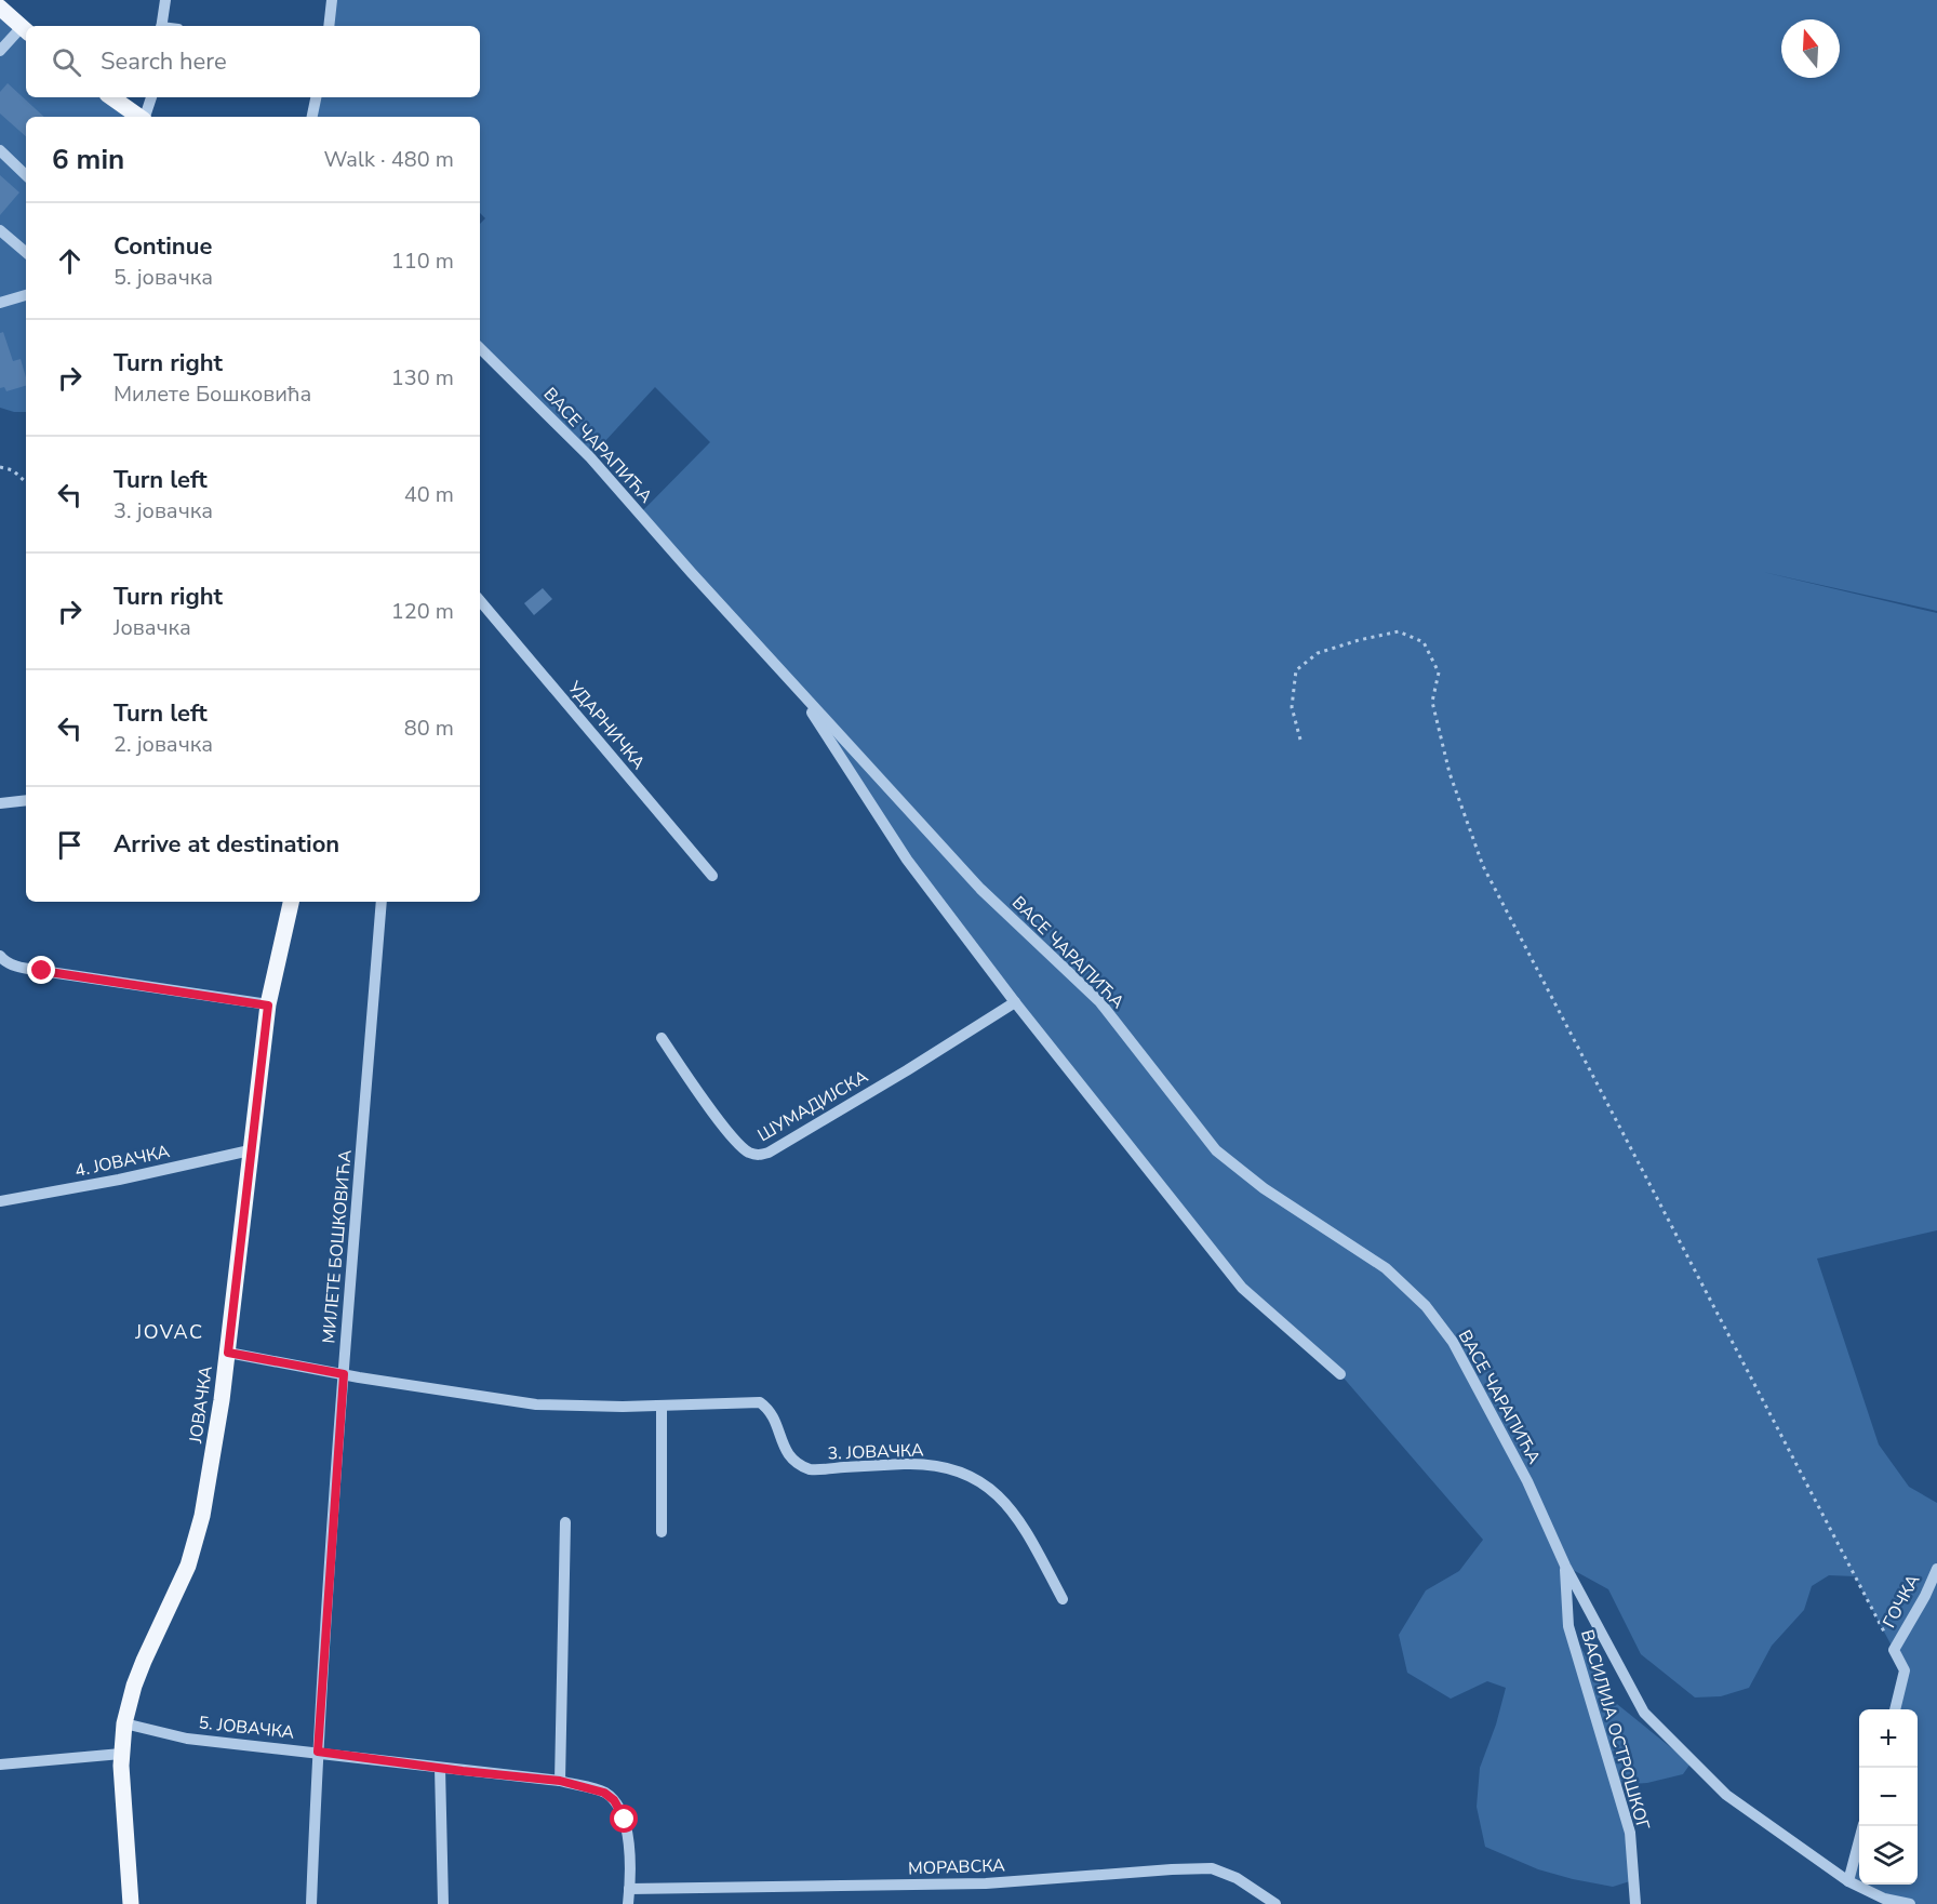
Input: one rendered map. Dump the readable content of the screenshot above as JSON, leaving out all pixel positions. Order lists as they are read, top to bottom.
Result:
{
  "streets": {
    "main road": ["ЈОВАЧКА"],
    "street": [
      "ВАСЕ ЧАРАПИЋА",
      "УДАРНИЧКА",
      "ШУМАДИЈСКА",
      "4. ЈОВАЧКА",
      "МИЛЕТЕ БОШКОВИЋА",
      "3. ЈОВАЧКА",
      "ГОЧКА",
      "5. ЈОВАЧКА",
      "ВАСИЛИЈА ОСТРОШКОГ",
      "МОРАВСКА"
    ]
  },
  "crossings": [
    ["ВАСЕ ЧАРАПИЋА", "ВАСИЛИЈА ОСТРОШКОГ"],
    ["4. ЈОВАЧКА", "ЈОВАЧКА"],
    ["МИЛЕТЕ БОШКОВИЋА", "3. ЈОВАЧКА"],
    ["МИЛЕТЕ БОШКОВИЋА", "5. ЈОВАЧКА"],
    ["ЈОВАЧКА", "3. ЈОВАЧКА"],
    ["ЈОВАЧКА", "5. ЈОВАЧКА"],
    ["5. ЈОВАЧКА", "МОРАВСКА"]
  ],
  "districts": ["JOVAC"],
  "north": "top",
  "page": {
    "search": "Search here",
    "heading": ["6 min", "Walk · 480 m"],
    "list": [
      ["Continue", "5. јовачка", "110 m"],
      ["Turn right", "Милете Бошковића", "130 m"],
      ["Turn left", "3. јовачка", "40 m"],
      ["Turn right", "Јовачка", "120 m"],
      ["Turn left", "2. јовачка", "80 m"],
      "Arrive at destination"
    ],
    "map_buttons": ["+", "−"]
  }
}
